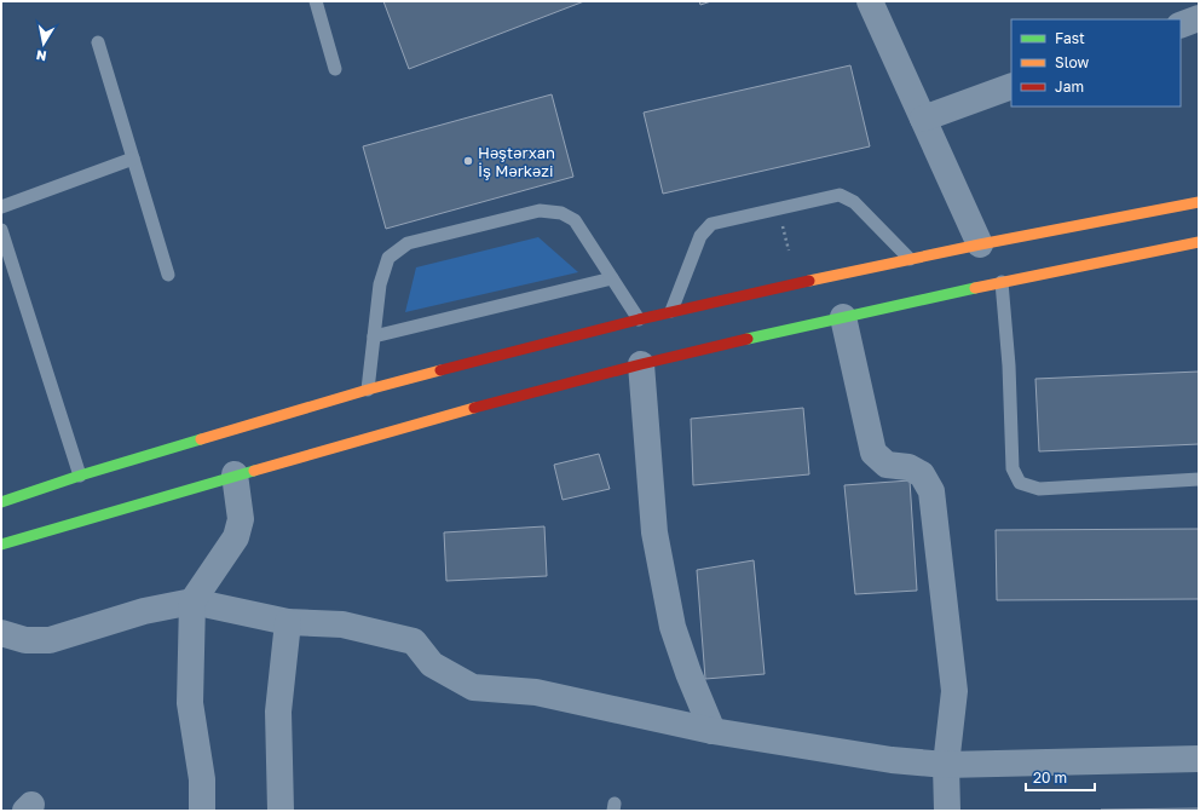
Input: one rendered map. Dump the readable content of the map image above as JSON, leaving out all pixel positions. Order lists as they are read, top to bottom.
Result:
{
  "places": ["Həştərxan İş Mərkəzi"],
  "legend": ["Fast", "Slow", "Jam"],
  "scale_bar": "20 m",
  "north": "bottom"
}
